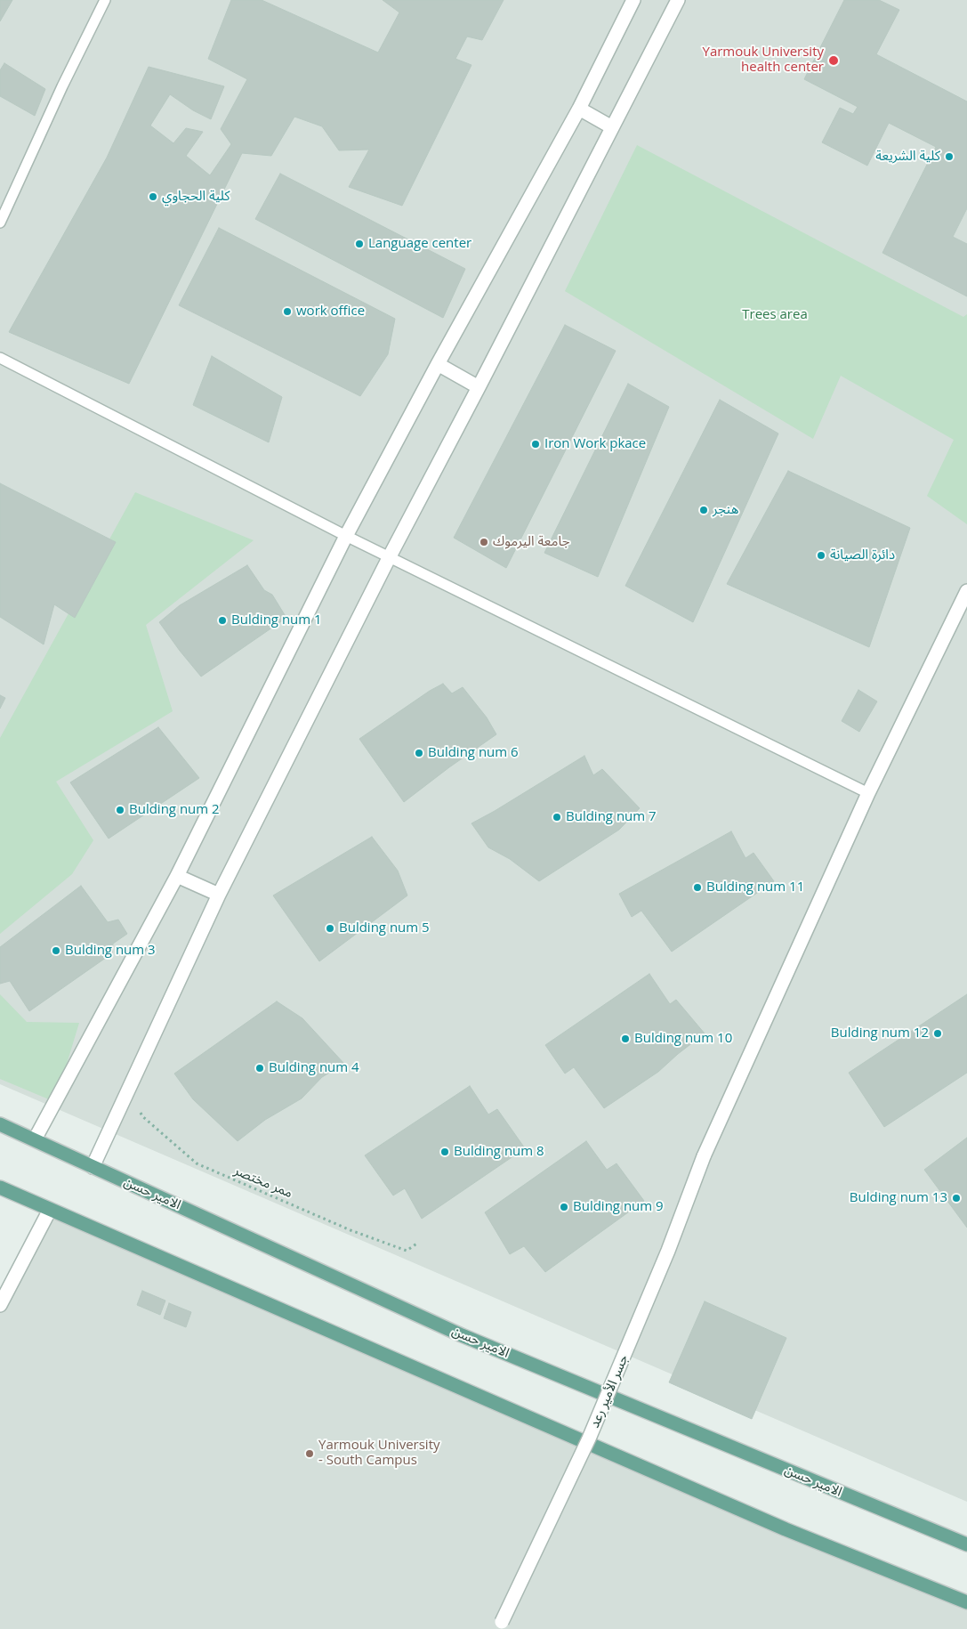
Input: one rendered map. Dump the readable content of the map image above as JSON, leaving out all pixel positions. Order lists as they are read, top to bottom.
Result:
{
  "streets": {
    "main road": ["الامير حسن"],
    "street": ["جسر الأمير رعد"],
    "path": ["ممر مختصر"]
  },
  "parks": ["Trees area"],
  "places": [
    "Yarmouk University health center",
    "كلية الشريعة",
    "كلية الحجاوي",
    "Language center",
    "work office",
    "Iron Work pkace",
    "هنجر",
    "جامعة اليرموك",
    "دائرة الصيانة",
    "Bulding num 1",
    "Bulding num 6",
    "Bulding num 2",
    "Bulding num 7",
    "Bulding num 11",
    "Bulding num 5",
    "Bulding num 3",
    "Bulding num 12",
    "Bulding num 10",
    "Bulding num 4",
    "Bulding num 8",
    "Bulding num 13",
    "Bulding num 9",
    "Yarmouk University - South Campus"
  ]
}
